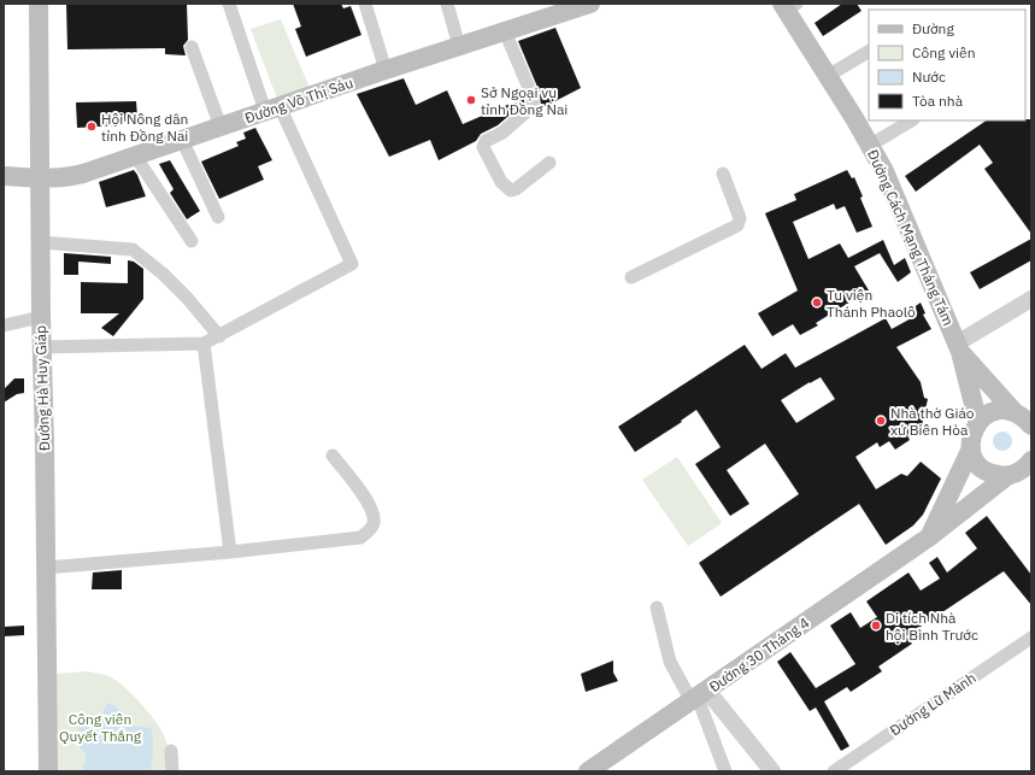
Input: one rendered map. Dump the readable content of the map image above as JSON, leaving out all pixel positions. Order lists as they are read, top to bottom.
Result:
{
  "streets": {
    "main road": [
      "Đường Võ Thị Sáu",
      "Đường Cách Mạng Tháng Tám",
      "Đường Hà Huy Giáp",
      "Đường 30 Tháng 4"
    ],
    "street": ["Đường Lữ Mành"]
  },
  "crossings": [
    ["Đường Võ Thị Sáu", "Đường Hà Huy Giáp"]
  ],
  "parks": ["Công viên Quyết Thắng"],
  "places": [
    "Sở Ngoại vụ tỉnh Đồng Nai",
    "Hội Nông dân tỉnh Đồng Nai",
    "Tu viện Thánh Phaolô",
    "Nhà thờ Giáo xứ Biên Hòa",
    "Di tích Nhà hội Bình Trước"
  ],
  "legend": [
    "Đường",
    "Công viên",
    "Nước",
    "Tòa nhà"
  ]
}
